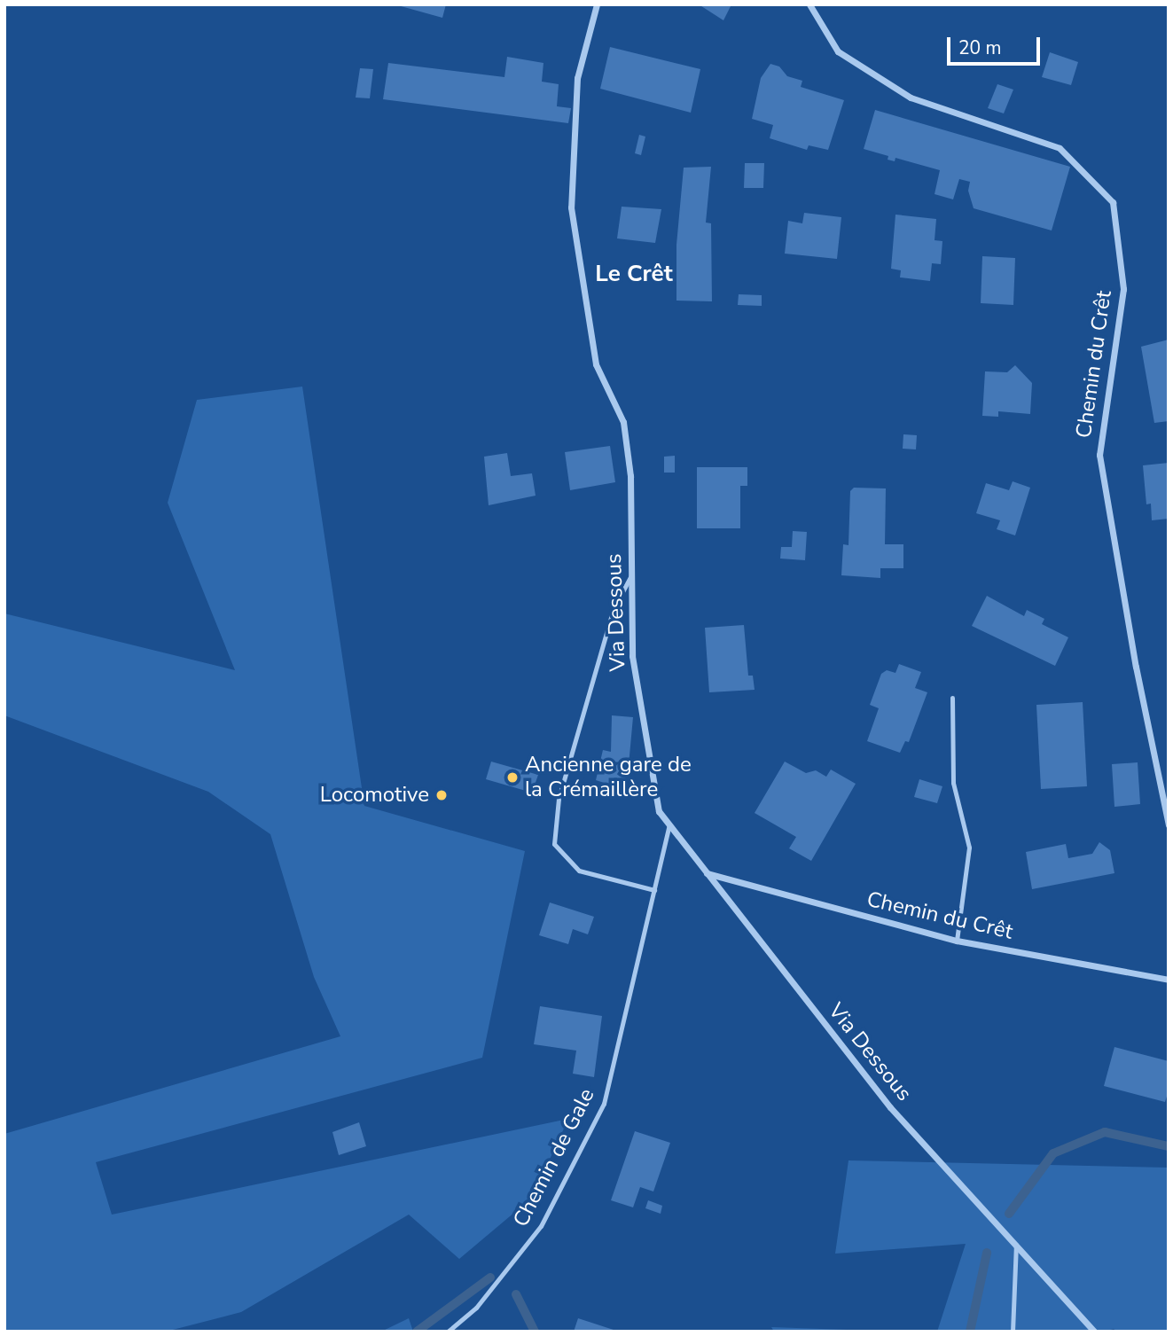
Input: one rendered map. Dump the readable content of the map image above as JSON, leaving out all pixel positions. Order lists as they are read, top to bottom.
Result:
{
  "streets": {
    "street": ["Chemin du Crêt", "Via Dessous"],
    "lane": ["Chemin de Gale"]
  },
  "crossings": [
    ["Chemin du Crêt", "Via Dessous"],
    ["Via Dessous", "Chemin de Gale"]
  ],
  "districts": ["Le Crêt"],
  "places": ["Ancienne gare de la Crémaillère", "Locomotive"],
  "scale_bar": "20 m"
}
